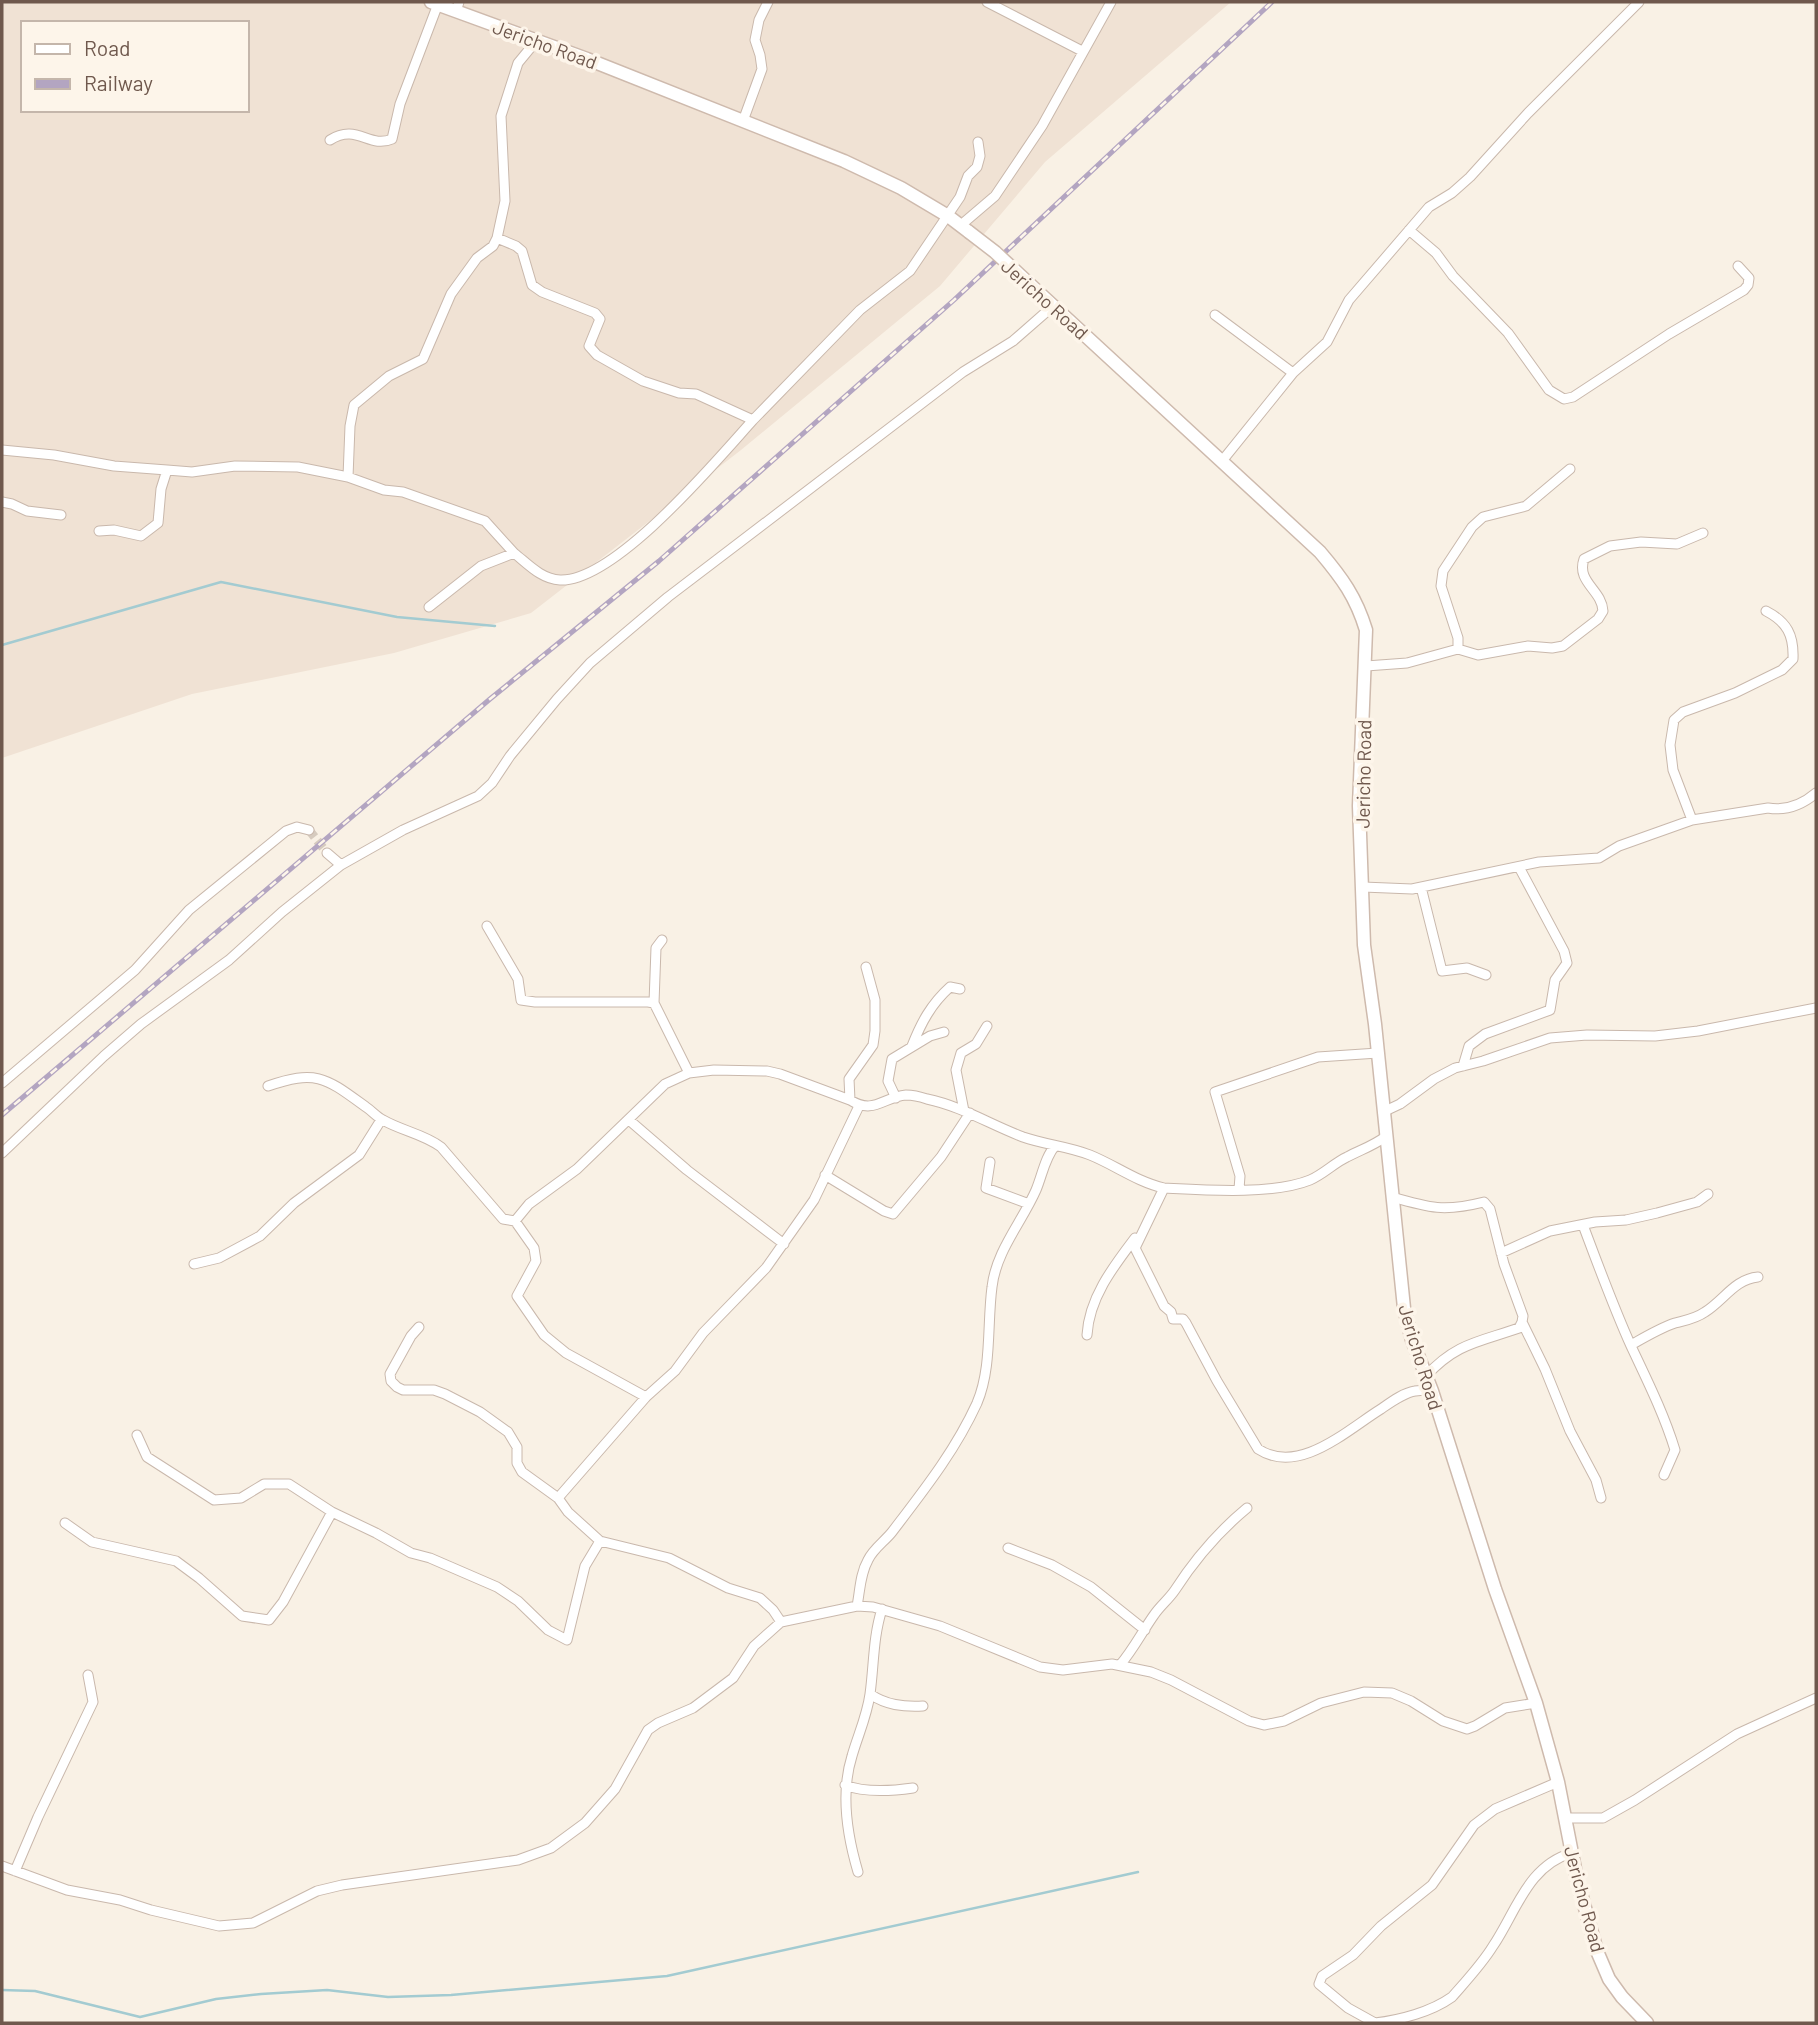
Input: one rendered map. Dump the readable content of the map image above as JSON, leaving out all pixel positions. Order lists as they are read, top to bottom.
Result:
{
  "streets": {
    "street": ["Jericho Road"]
  },
  "legend": ["Road", "Railway"]
}
